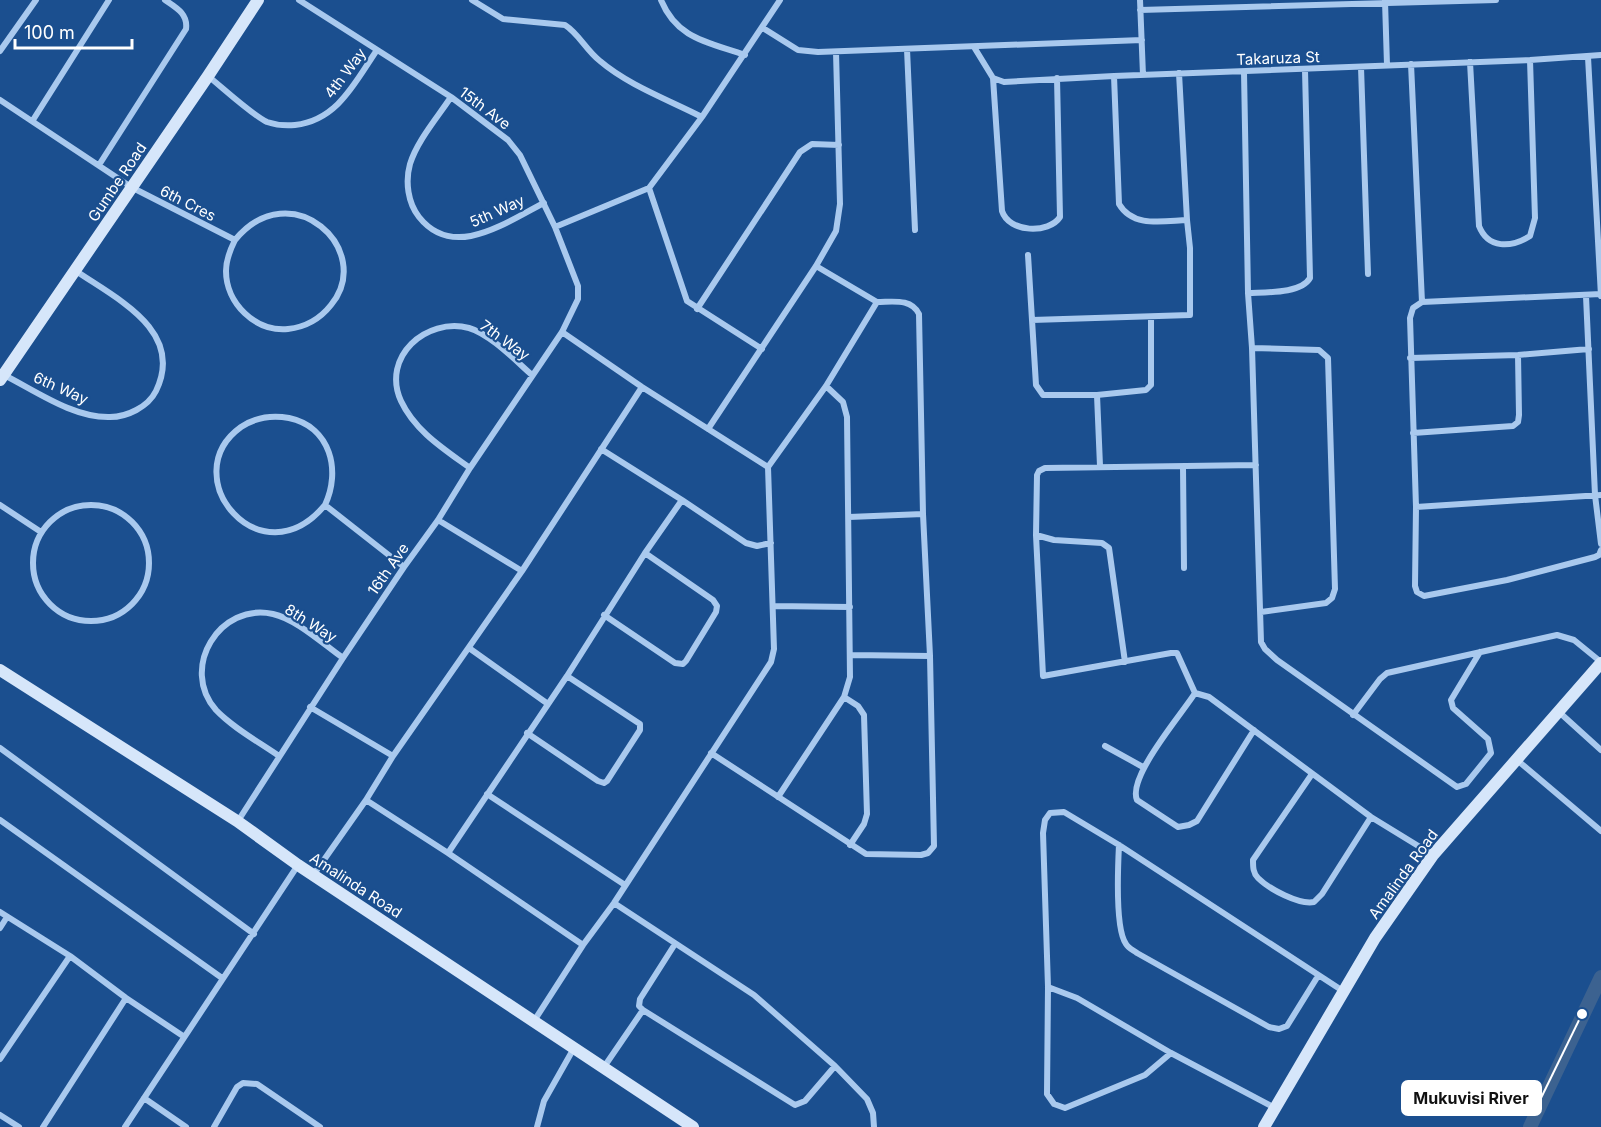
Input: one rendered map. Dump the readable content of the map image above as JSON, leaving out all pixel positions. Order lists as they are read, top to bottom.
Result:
{
  "streets": {
    "street": [
      "Takaruza St",
      "4th Way",
      "15th Ave",
      "Gumbe Road",
      "6th Cres",
      "5th Way",
      "7th Way",
      "6th Way",
      "16th Ave",
      "8th Way",
      "Amalinda Road"
    ]
  },
  "crossings": [
    ["4th Way", "15th Ave"],
    ["4th Way", "Gumbe Road"],
    ["15th Ave", "5th Way"],
    ["15th Ave", "16th Ave"],
    ["Gumbe Road", "6th Cres"],
    ["Gumbe Road", "6th Way"],
    ["7th Way", "16th Ave"],
    ["16th Ave", "8th Way"],
    ["16th Ave", "Amalinda Road"]
  ],
  "places": ["Mukuvisi River"],
  "scale_bar": "100 m"
}
